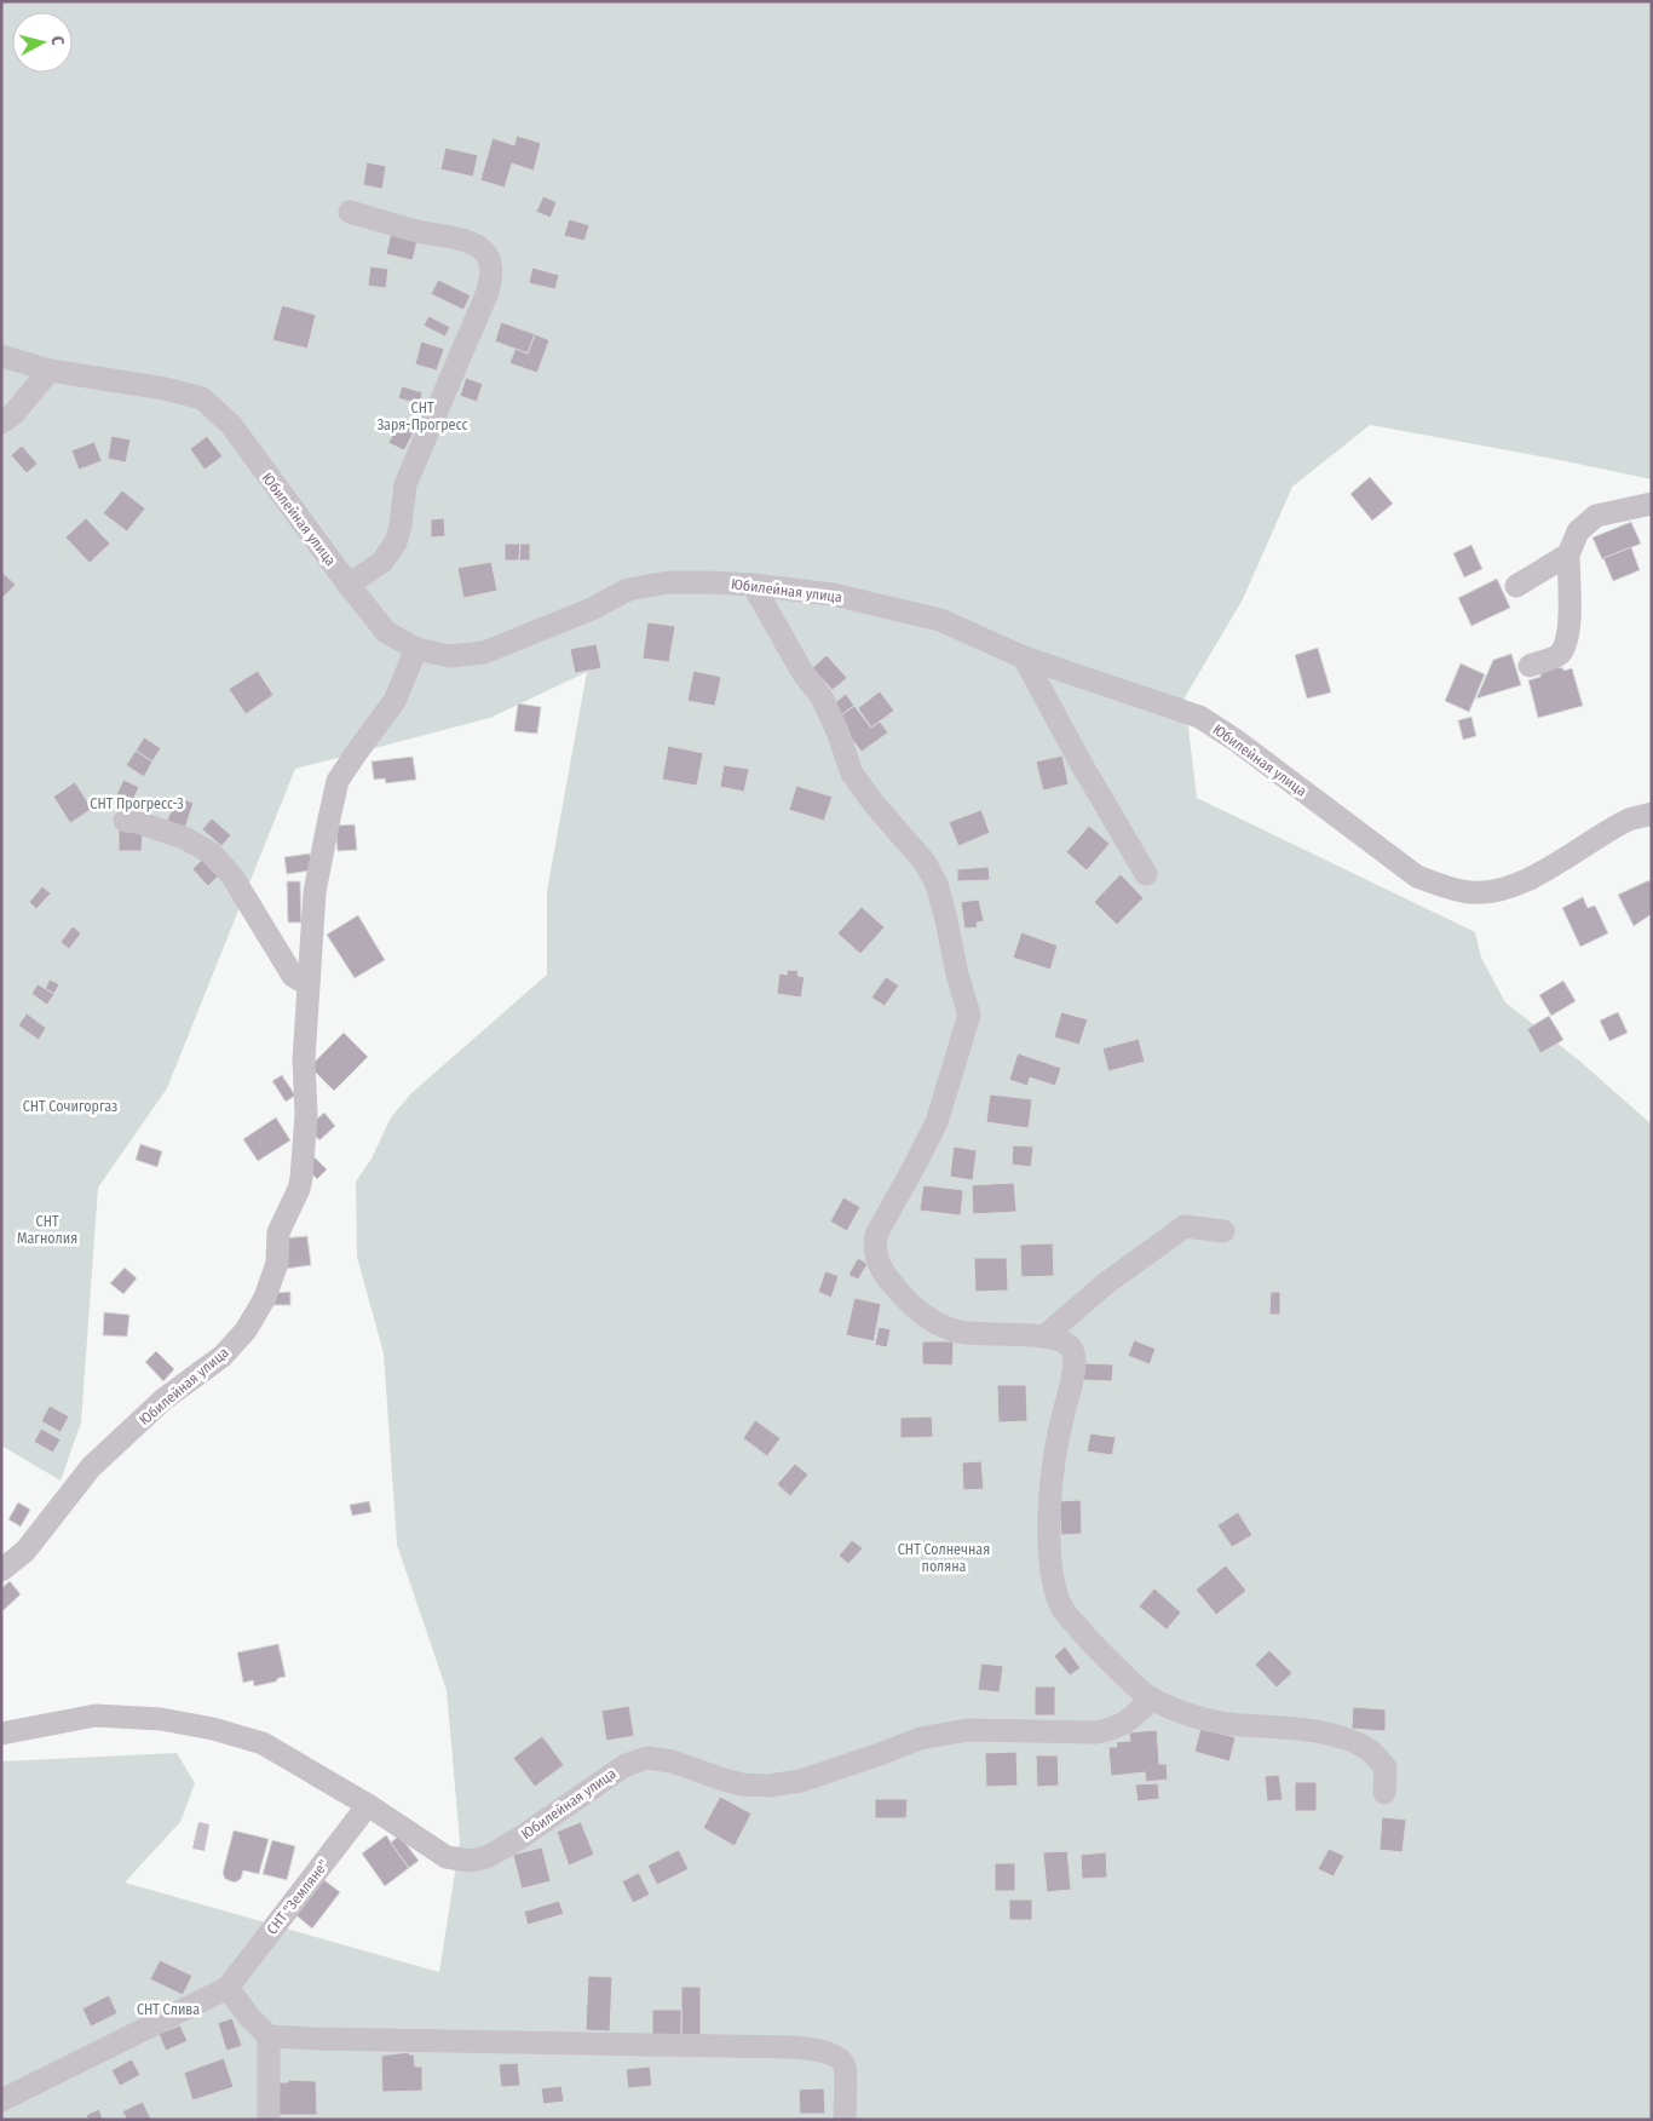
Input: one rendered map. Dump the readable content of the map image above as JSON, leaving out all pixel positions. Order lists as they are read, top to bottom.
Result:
{
  "streets": {
    "street": ["Юбилейная улица", "СНТ \"Земляне\""]
  },
  "crossings": [
    ["Юбилейная улица", "СНТ \"Земляне\""]
  ],
  "parks": [
    "СНТ Заря-Прогресс",
    "СНТ Прогресс-3",
    "СНТ Сочигоргаз",
    "СНТ Магнолия",
    "СНТ Солнечная поляна",
    "СНТ Слива"
  ],
  "north": "right"
}
